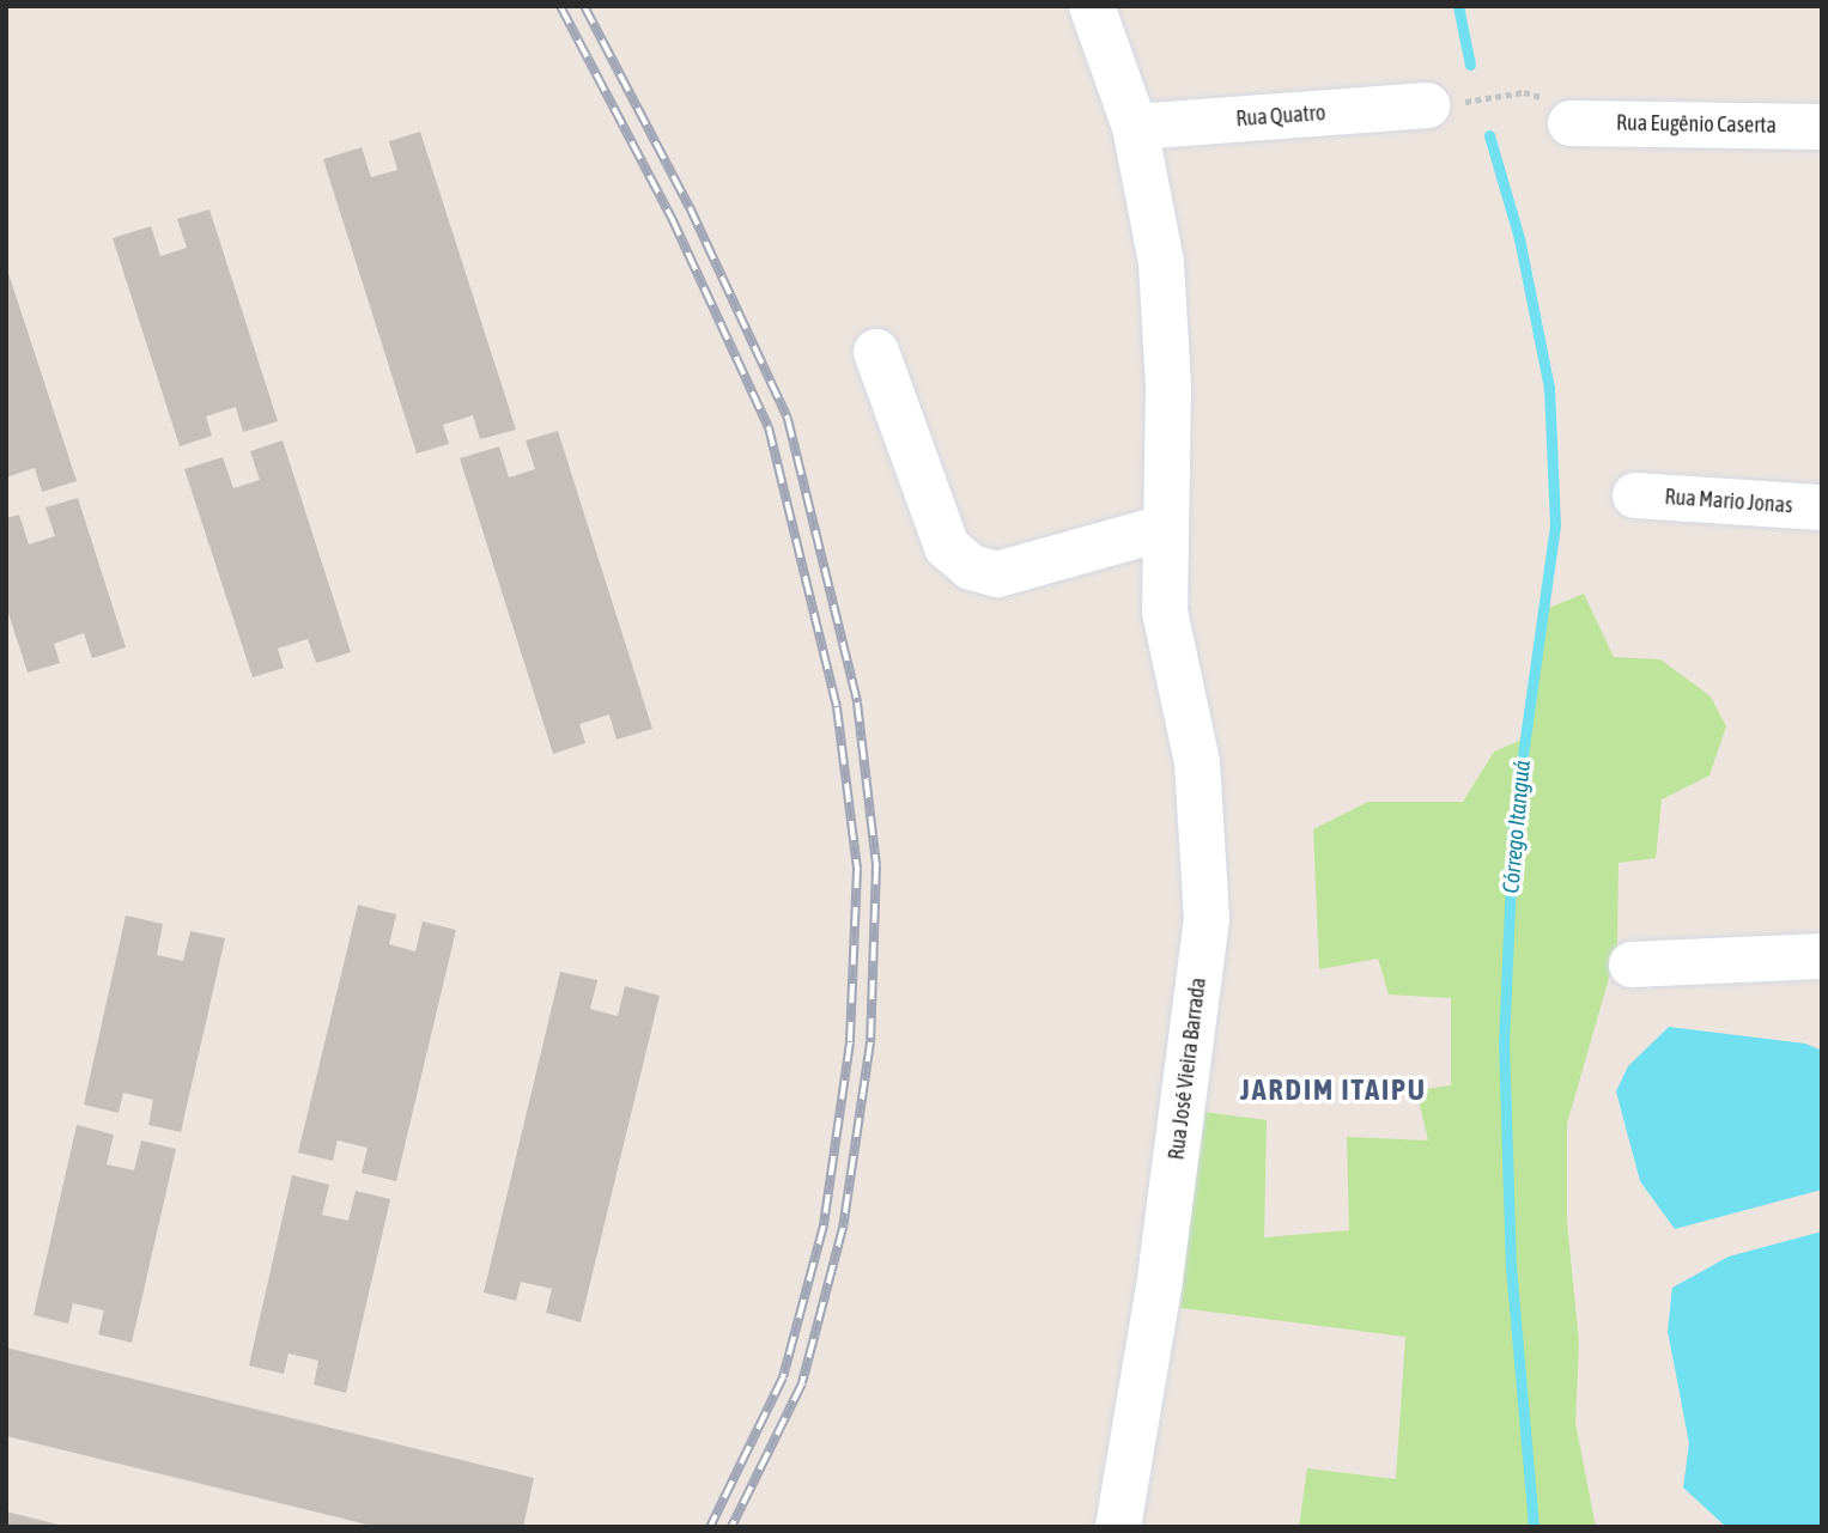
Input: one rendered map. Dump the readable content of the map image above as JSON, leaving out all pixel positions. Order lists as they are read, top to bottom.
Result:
{
  "streets": {
    "street": [
      "Rua Quatro",
      "Rua Eugênio Caserta",
      "Rua Mario Jonas",
      "Rua José Vieira Barrada"
    ]
  },
  "crossings": [
    ["Rua Quatro", "Rua José Vieira Barrada"]
  ],
  "districts": ["JARDIM ITAIPU"],
  "water": ["Córrego Itanguá"]
}
